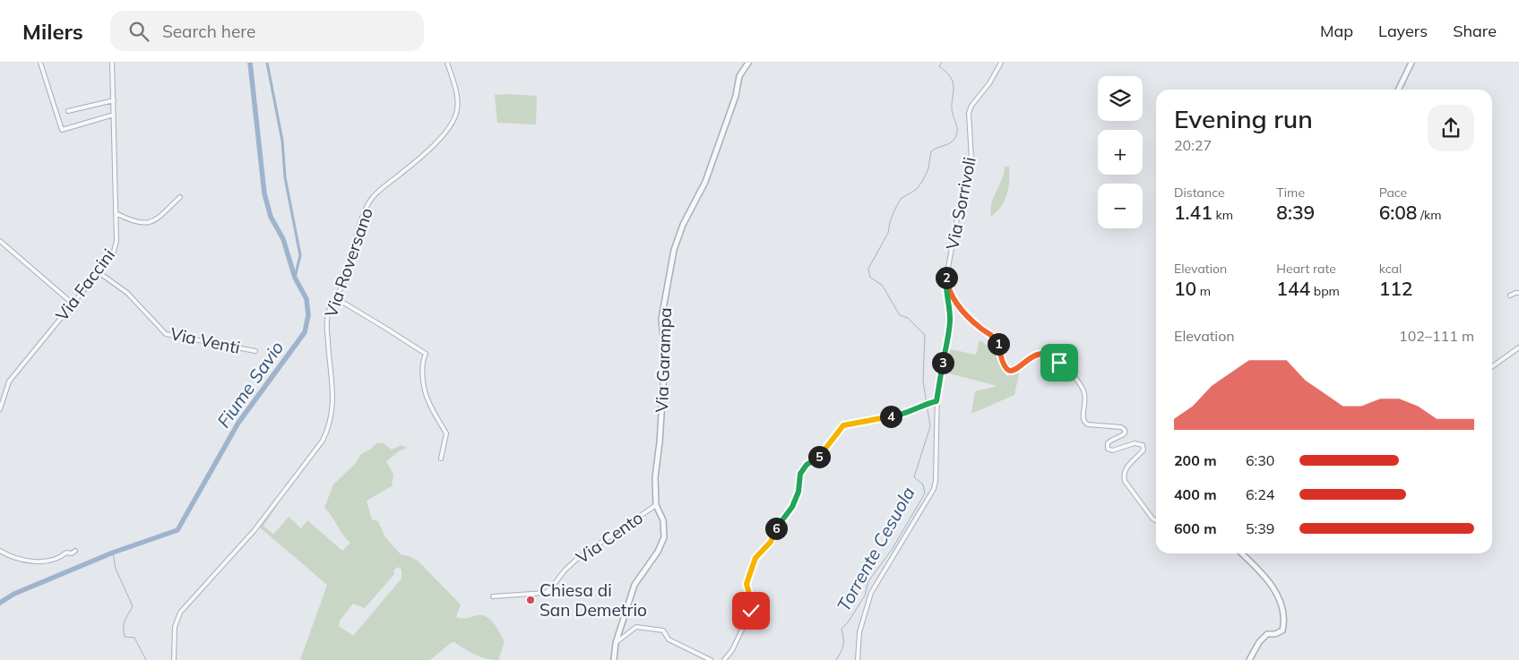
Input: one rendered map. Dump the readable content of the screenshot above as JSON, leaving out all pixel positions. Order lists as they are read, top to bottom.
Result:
{
  "streets": {
    "street": [
      "Via Sorrivoli",
      "Via Roversano",
      "Via Faccini",
      "Via Venti",
      "Via Garampa",
      "Via Cento"
    ]
  },
  "crossings": [
    ["Via Faccini", "Via Venti"],
    ["Via Garampa", "Via Cento"]
  ],
  "water": ["Fiume Savio", "Torrente Cesuola"],
  "places": ["Chiesa di San Demetrio"],
  "page": {
    "header": "Milers",
    "search": "Search here",
    "nav": ["Map", "Layers", "Share"],
    "map_buttons": ["+", "−"],
    "heading": ["Evening run", "20:27"],
    "stats": [
      ["Distance", "1.41 km"],
      ["Time", "8:39"],
      ["Pace", "6:08 /km"],
      ["Elevation", "10 m"],
      ["Heart rate", "144 bpm"],
      ["kcal", "112"]
    ],
    "pins": [
      "2",
      "1",
      "3",
      "4",
      "5",
      "6"
    ],
    "chart": ["Elevation", "102–111 m"],
    "list": [
      {
        "name": "200 m",
        "note": "6:30"
      },
      {
        "name": "400 m",
        "note": "6:24"
      },
      {
        "name": "600 m",
        "note": "5:39"
      }
    ]
  }
}
